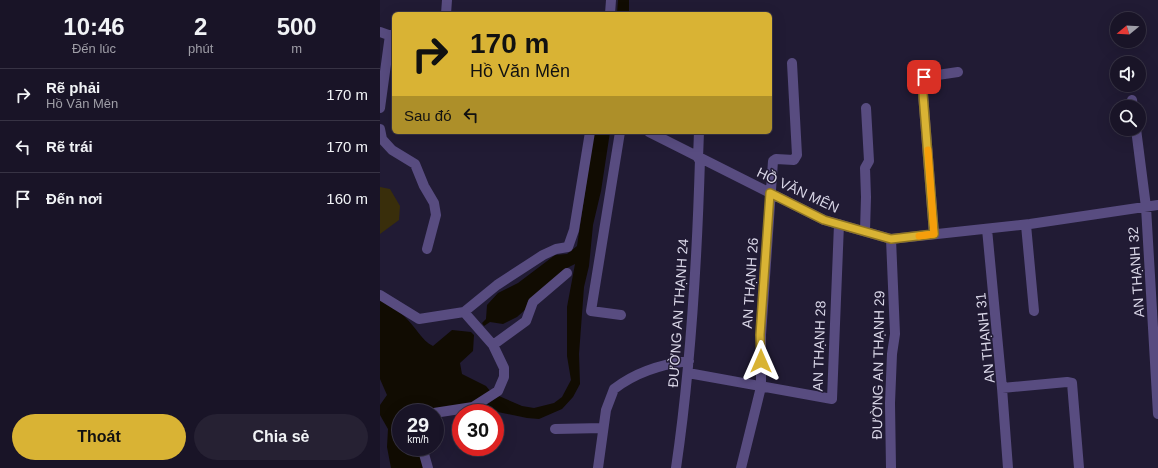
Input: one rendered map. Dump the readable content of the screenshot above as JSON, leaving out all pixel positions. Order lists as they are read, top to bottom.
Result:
{
  "streets": {
    "street": [
      "HỒ VĂN MÊN",
      "AN THẠNH 32",
      "AN THẠNH 26",
      "ĐƯỜNG AN THẠNH 24",
      "AN THẠNH 31",
      "AN THẠNH 28",
      "ĐƯỜNG AN THẠNH 29"
    ]
  },
  "crossings": [
    ["HỒ VĂN MÊN", "AN THẠNH 32"],
    ["HỒ VĂN MÊN", "AN THẠNH 26"],
    ["HỒ VĂN MÊN", "ĐƯỜNG AN THẠNH 24"],
    ["HỒ VĂN MÊN", "AN THẠNH 31"],
    ["HỒ VĂN MÊN", "AN THẠNH 28"],
    ["HỒ VĂN MÊN", "ĐƯỜNG AN THẠNH 29"],
    ["AN THẠNH 26", "AN THẠNH 28"]
  ],
  "north": "left",
  "page": {
    "eta": [
      "10:46",
      "Đến lúc",
      "2",
      "phút",
      "500",
      "m"
    ],
    "turn": ["170 m", "Hồ Văn Mên"],
    "list": [
      {
        "name": "Rẽ phải",
        "note": "Hồ Văn Mên",
        "value": "170 m"
      },
      {
        "name": "Rẽ trái",
        "value": "170 m"
      },
      {
        "name": "Đến nơi",
        "value": "160 m"
      }
    ],
    "then": "Sau đó",
    "speed": "29 km/h",
    "limit": "30",
    "buttons": ["Thoát", "Chia sẻ"]
  }
}
